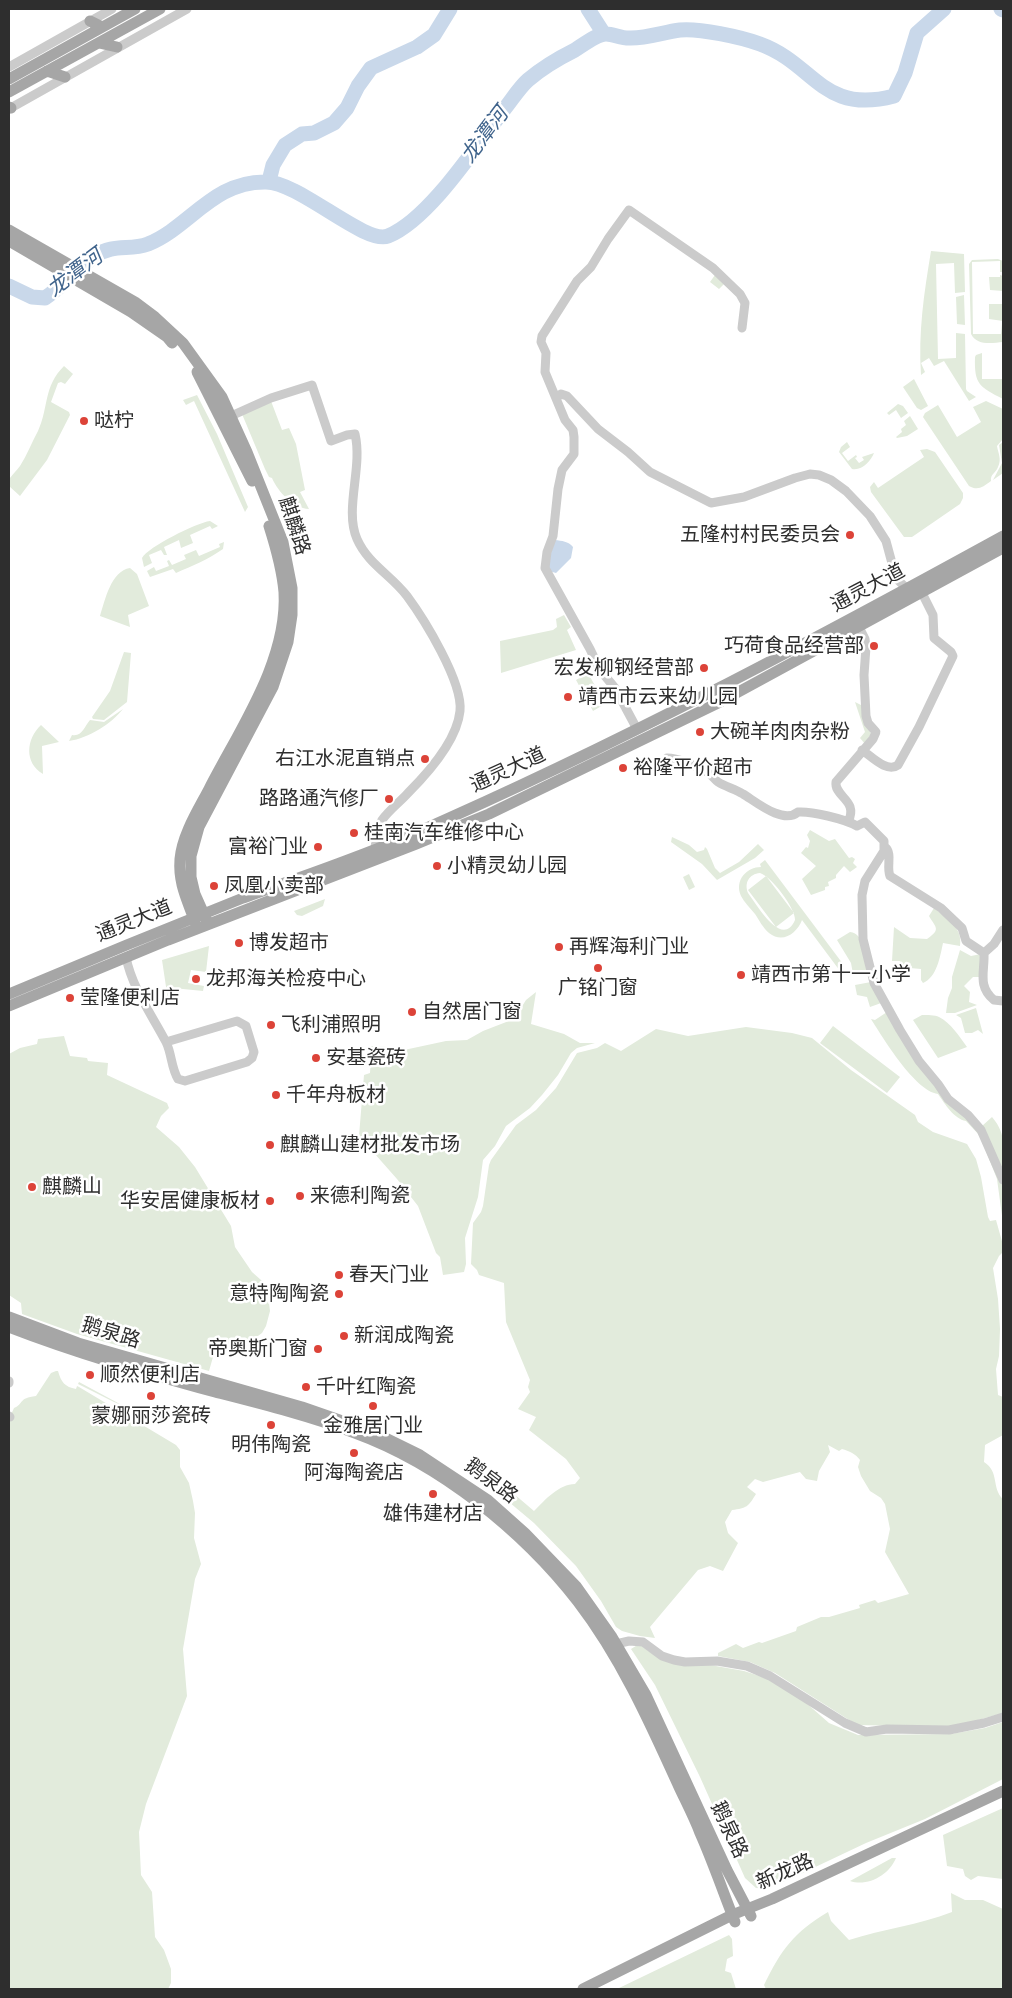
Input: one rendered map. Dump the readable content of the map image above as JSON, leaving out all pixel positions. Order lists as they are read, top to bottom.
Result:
{
  "streets": {
    "main road": [
      "麒麟路",
      "通灵大道",
      "鹅泉路",
      "新龙路"
    ]
  },
  "crossings": [
    ["麒麟路", "通灵大道"],
    ["鹅泉路", "新龙路"]
  ],
  "water": ["龙潭河"],
  "places": [
    "哒柠",
    "五隆村村民委员会",
    "巧荷食品经营部",
    "宏发柳钢经营部",
    "靖西市云来幼儿园",
    "大碗羊肉肉杂粉",
    "右江水泥直销点",
    "裕隆平价超市",
    "路路通汽修厂",
    "桂南汽车维修中心",
    "富裕门业",
    "小精灵幼儿园",
    "凤凰小卖部",
    "博发超市",
    "再辉海利门业",
    "广铭门窗",
    "靖西市第十一小学",
    "龙邦海关检疫中心",
    "莹隆便利店",
    "自然居门窗",
    "飞利浦照明",
    "安基瓷砖",
    "千年舟板材",
    "麒麟山建材批发市场",
    "麒麟山",
    "来德利陶瓷",
    "华安居健康板材",
    "春天门业",
    "意特陶陶瓷",
    "新润成陶瓷",
    "帝奥斯门窗",
    "顺然便利店",
    "千叶红陶瓷",
    "蒙娜丽莎瓷砖",
    "金雅居门业",
    "明伟陶瓷",
    "阿海陶瓷店",
    "雄伟建材店"
  ]
}
